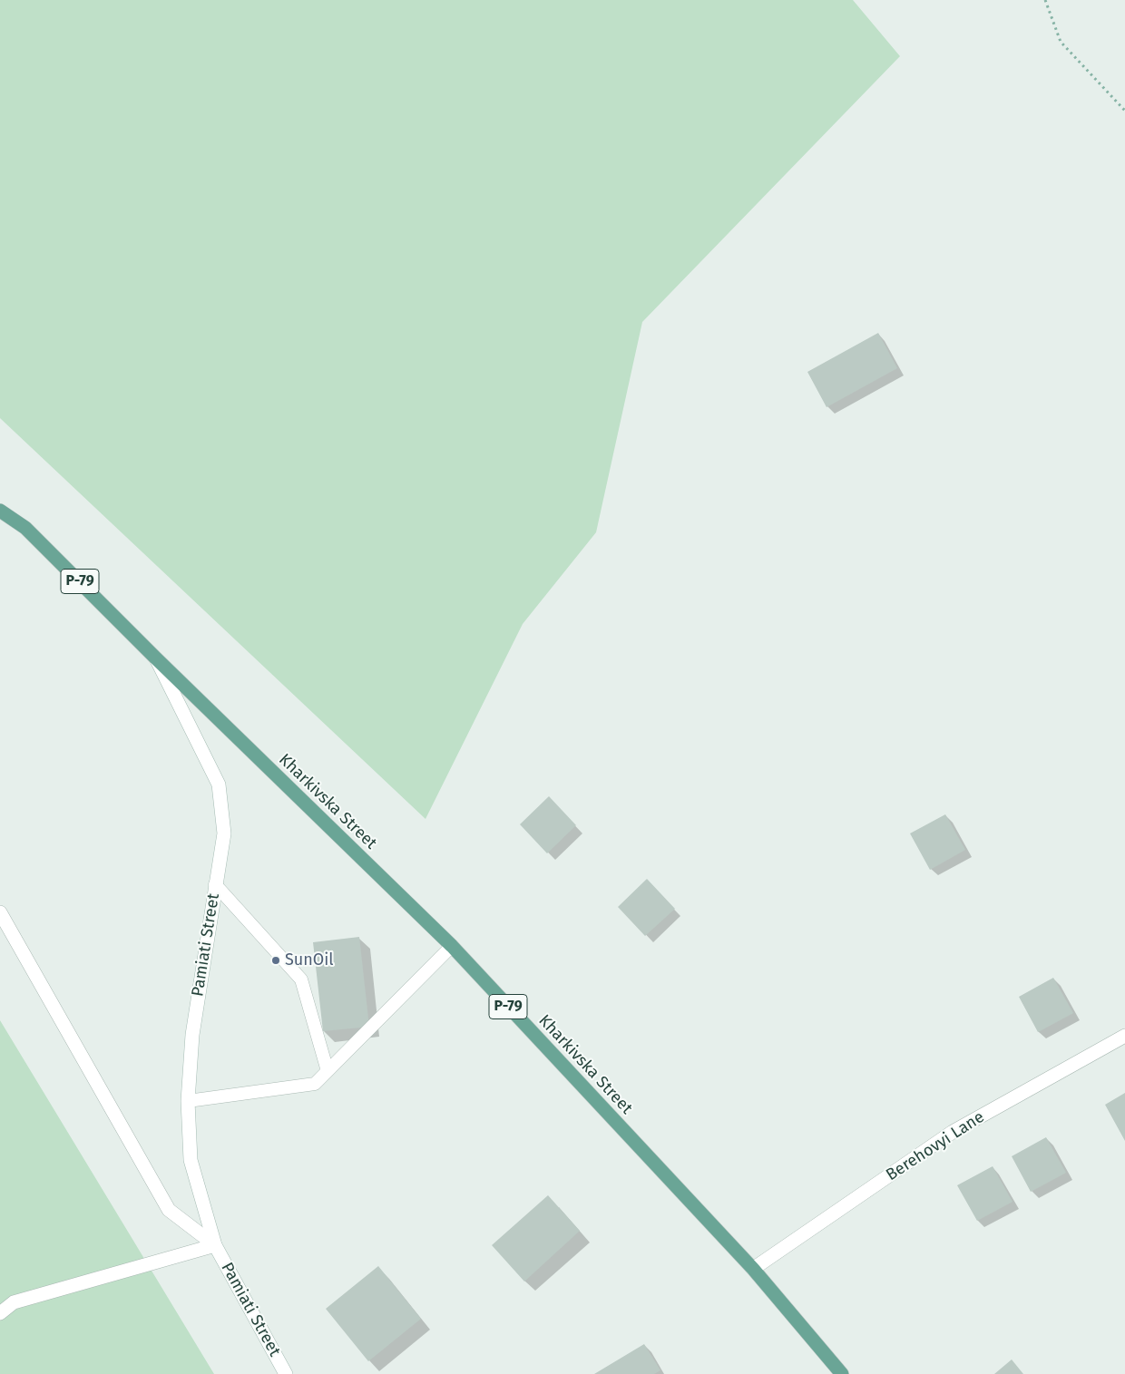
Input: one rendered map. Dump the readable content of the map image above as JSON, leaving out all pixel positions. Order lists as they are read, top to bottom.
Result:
{
  "streets": {
    "main road": ["Р-79", "Kharkivska Street"],
    "street": ["Pamiati Street", "Berehovyi Lane"]
  },
  "crossings": [
    ["Р-79", "Kharkivska Street"],
    ["Р-79", "Pamiati Street"],
    ["Kharkivska Street", "Pamiati Street"],
    ["Kharkivska Street", "Berehovyi Lane"]
  ],
  "places": ["SunOil"]
}
